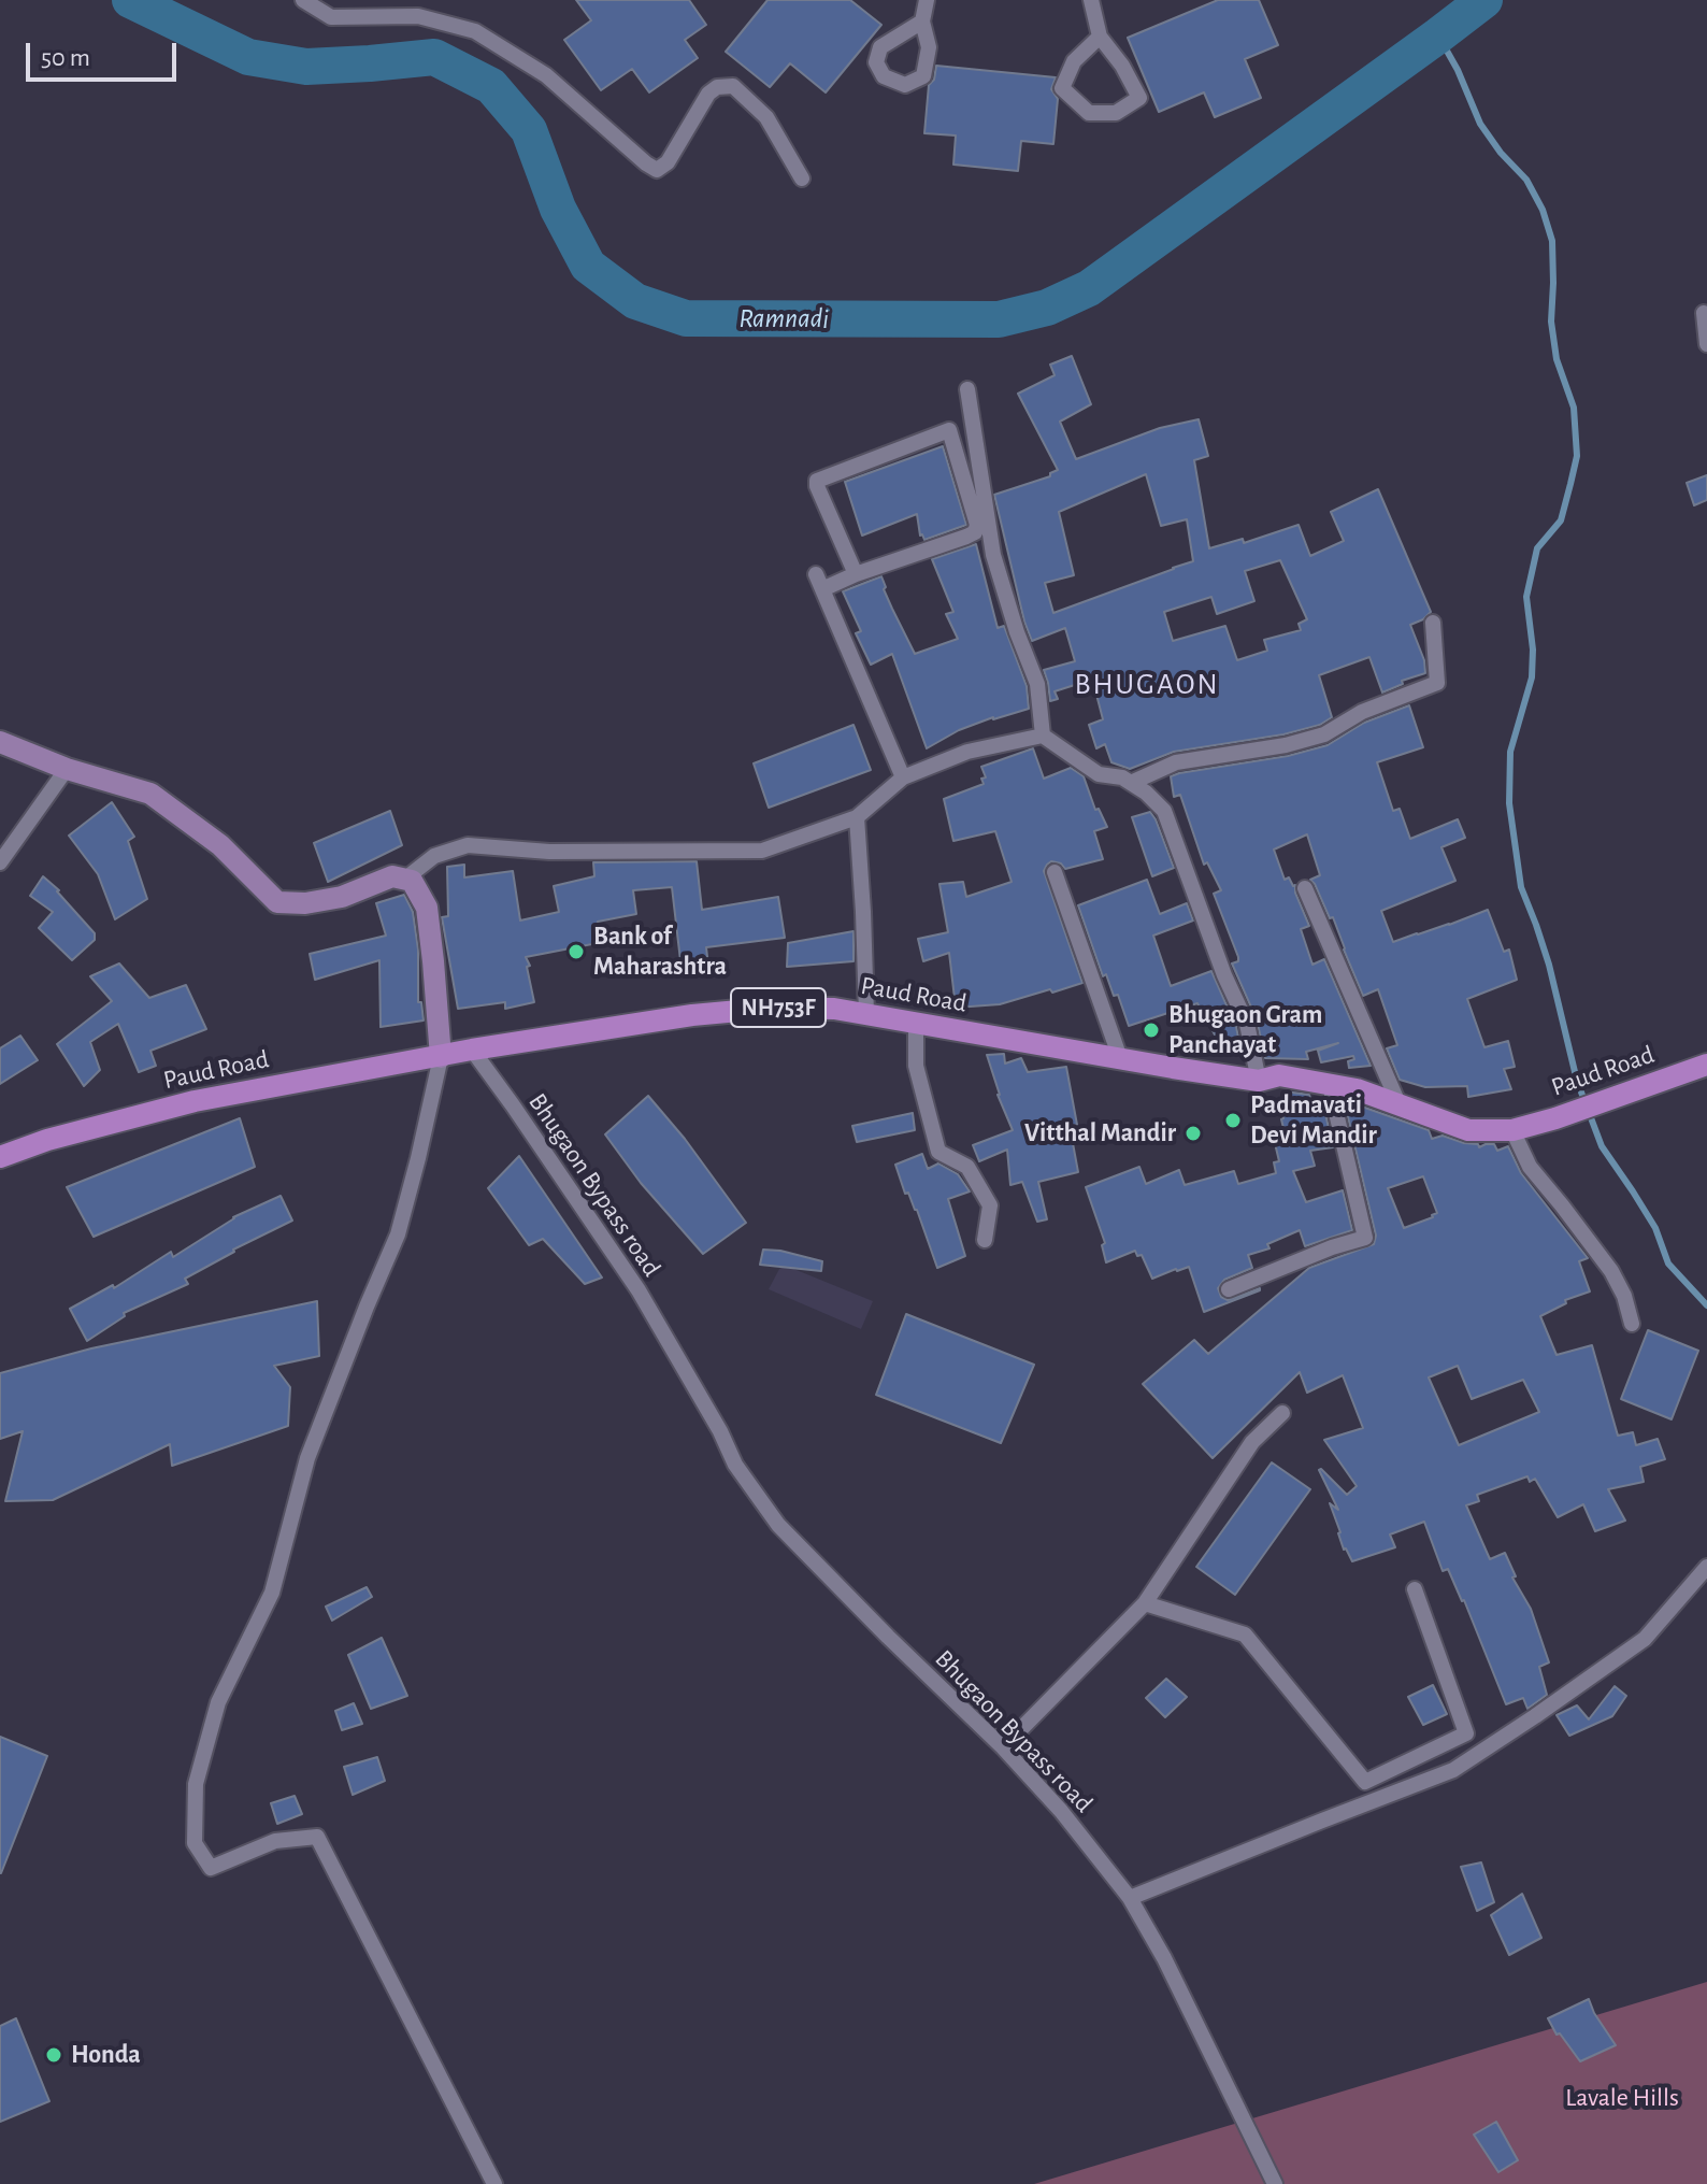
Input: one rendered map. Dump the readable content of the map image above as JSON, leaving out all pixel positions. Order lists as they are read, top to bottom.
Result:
{
  "streets": {
    "main road": ["Paud Road", "NH753F"],
    "street": ["Bhugaon Bypass road"]
  },
  "crossings": [
    ["Paud Road", "Bhugaon Bypass road"]
  ],
  "districts": ["BHUGAON"],
  "water": ["Ramnadi"],
  "parks": ["Lavale Hills"],
  "places": [
    "Bank of Maharashtra",
    "Bhugaon Gram Panchayat",
    "Padmavati Devi Mandir",
    "Vitthal Mandir",
    "Honda"
  ],
  "scale_bar": "50 m"
}
